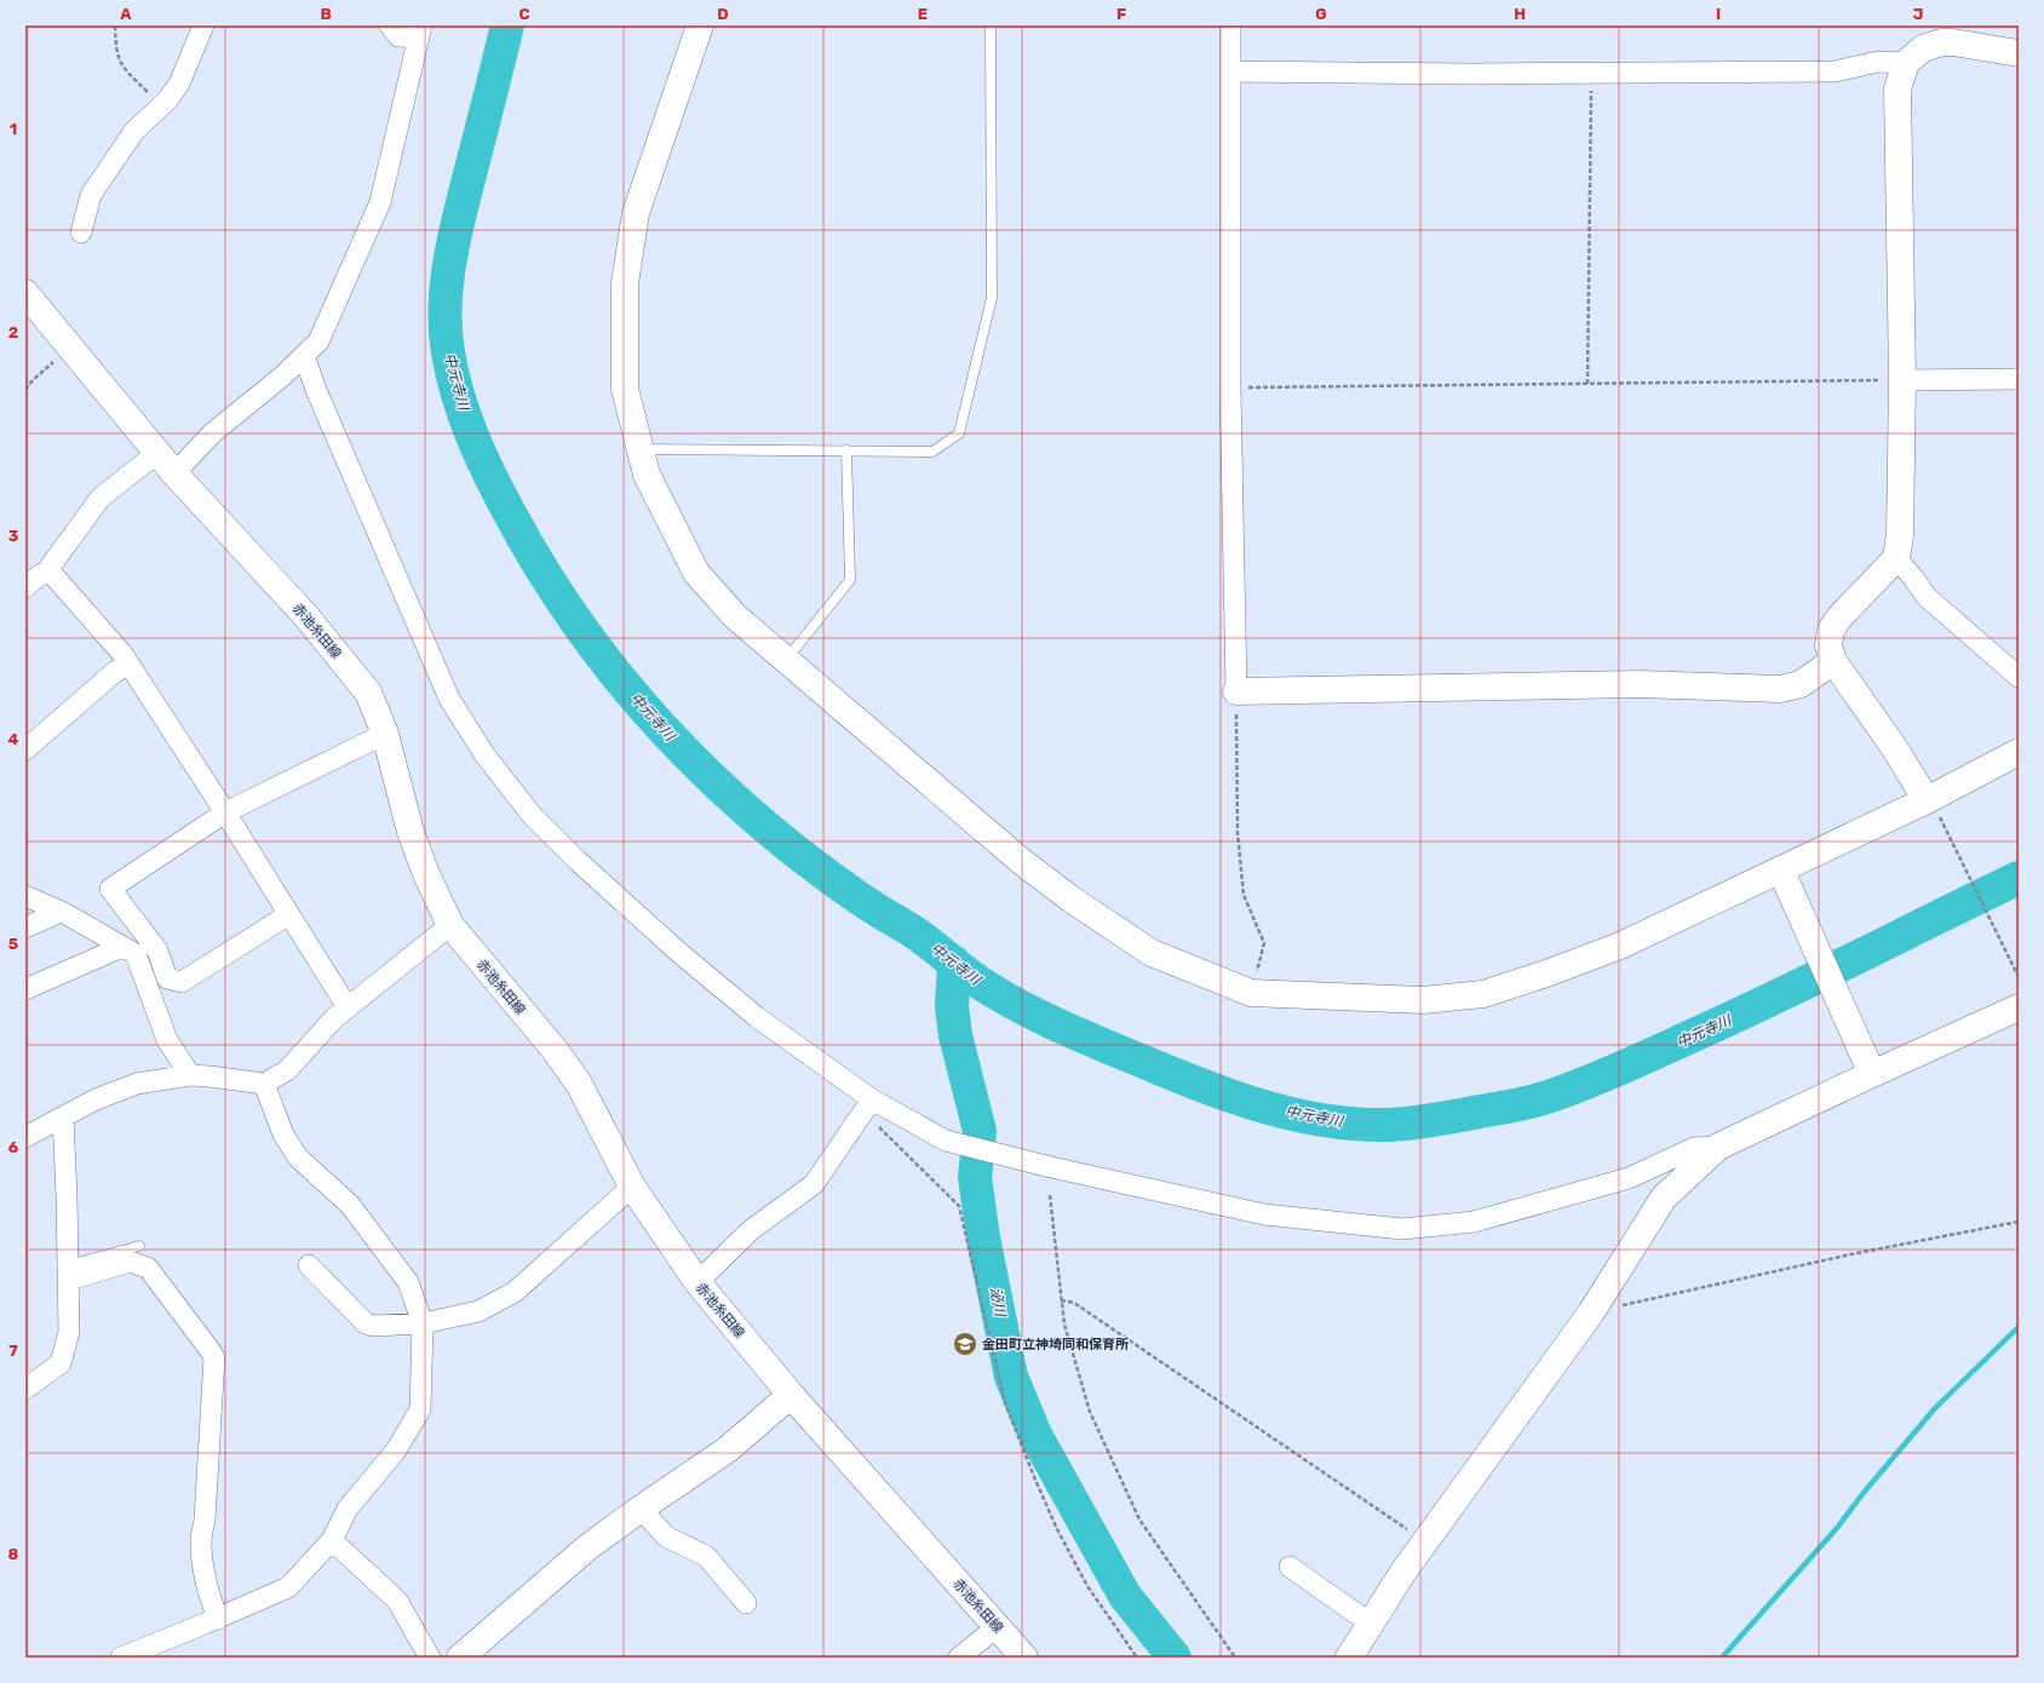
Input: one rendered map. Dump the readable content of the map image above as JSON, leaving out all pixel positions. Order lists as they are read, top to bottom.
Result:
{
  "streets": {
    "street": ["赤池糸田線"]
  },
  "water": ["中元寺川", "泌川"],
  "places": {
    "school or university": ["金田町立神埼同和保育所"]
  },
  "grid": {
    "columns": [
      "A",
      "B",
      "C",
      "D",
      "E",
      "F",
      "G",
      "H",
      "I",
      "J"
    ],
    "rows": [
      "1",
      "2",
      "3",
      "4",
      "5",
      "6",
      "7",
      "8"
    ]
  }
}
